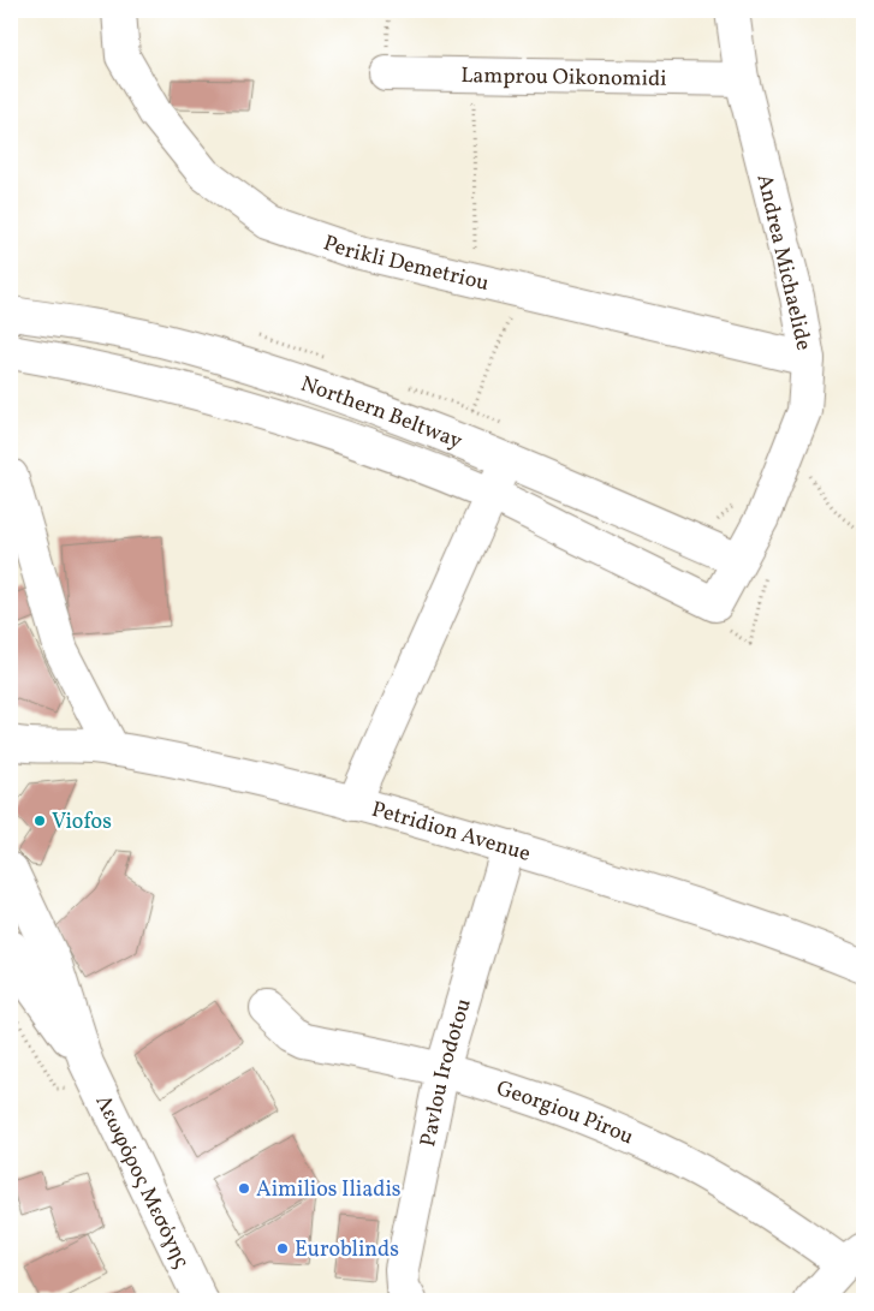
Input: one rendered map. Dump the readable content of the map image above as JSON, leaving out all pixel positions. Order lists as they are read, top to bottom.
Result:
{
  "streets": {
    "street": [
      "Lamprou Oikonomidi",
      "Perikli Demetriou",
      "Andrea Michaelide",
      "Northern Beltway",
      "Petridion Avenue",
      "Pavlou Irodotou",
      "Georgiou Pirou",
      "Λεωφόρος Μεσόγης"
    ]
  },
  "crossings": [
    ["Lamprou Oikonomidi", "Andrea Michaelide"],
    ["Perikli Demetriou", "Andrea Michaelide"],
    ["Andrea Michaelide", "Northern Beltway"],
    ["Petridion Avenue", "Pavlou Irodotou"],
    ["Pavlou Irodotou", "Georgiou Pirou"]
  ],
  "places": ["Viofos", "Aimilios Iliadis", "Euroblinds"]
}
